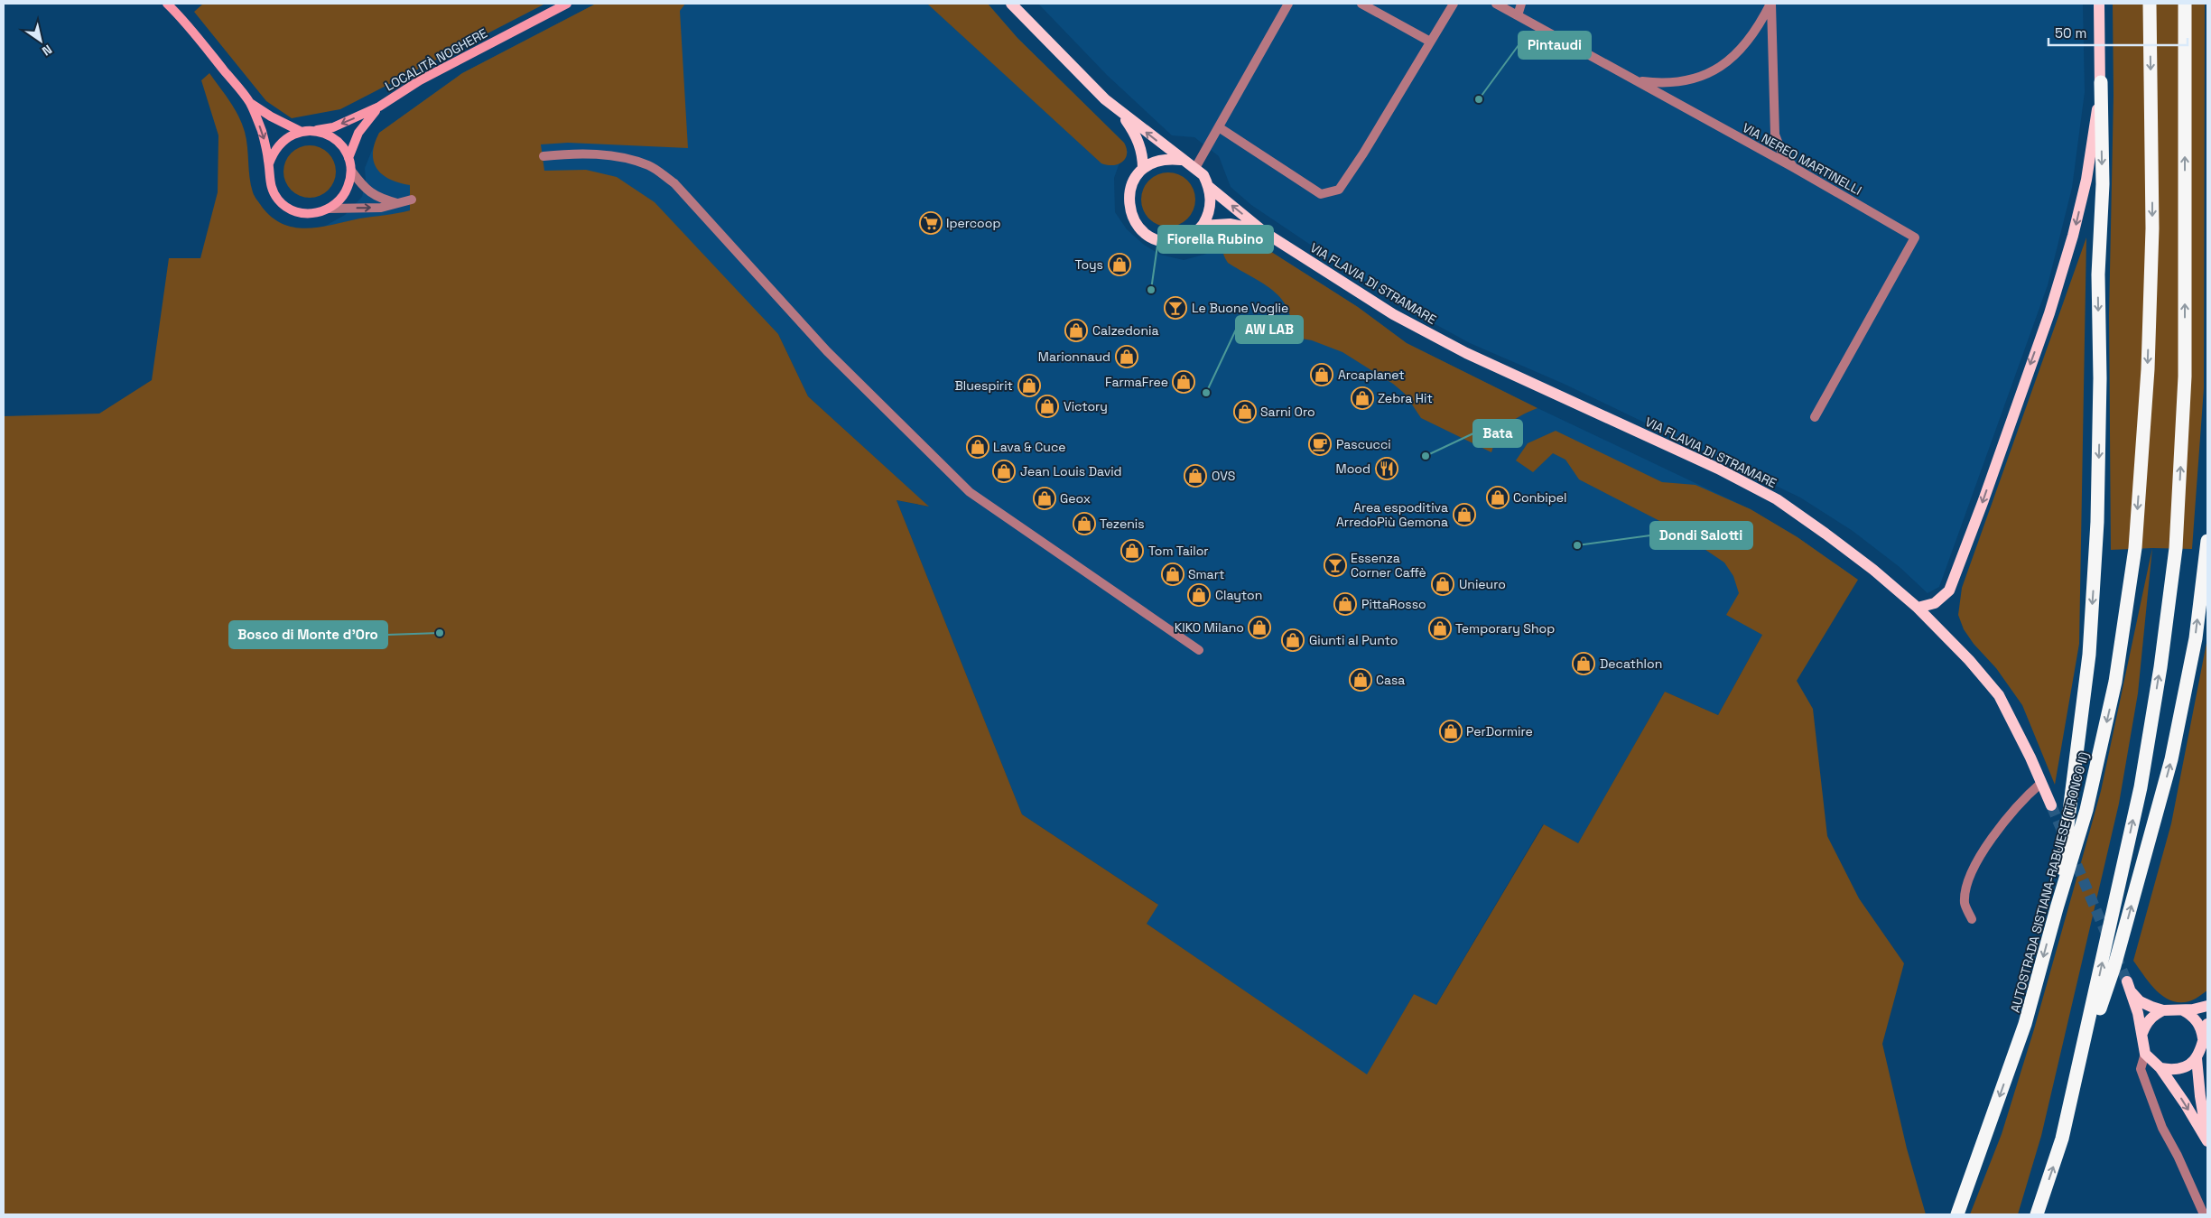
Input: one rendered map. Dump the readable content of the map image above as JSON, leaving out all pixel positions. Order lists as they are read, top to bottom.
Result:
{
  "streets": {
    "highway": ["AUTOSTRADA SISTIANA-RABUIESE (TRONCO II)"],
    "main road": ["LOCALITÀ NOGHERE", "VIA FLAVIA DI STRAMARE"],
    "street": ["VIA NEREO MARTINELLI"]
  },
  "places": {
    "other": [
      "Pintaudi",
      "Fiorella Rubino",
      "AW LAB",
      "Bata",
      "Dondi Salotti",
      "Bosco di Monte d'Oro"
    ],
    "supermarket": ["Ipercoop"],
    "shop": [
      "Toys",
      "Calzedonia",
      "Marionnaud",
      "Arcaplanet",
      "FarmaFree",
      "Bluespirit",
      "Zebra Hit",
      "Victory",
      "Sarni Oro",
      "Lava & Cuce",
      "Jean Louis David",
      "OVS",
      "Conbipel",
      "Geox",
      "Area espoditiva ArredoPiù Gemona",
      "Tezenis",
      "Tom Tailor",
      "Smart",
      "Unieuro",
      "Clayton",
      "PittaRosso",
      "KIKO Milano",
      "Temporary Shop",
      "Giunti al Punto",
      "Decathlon",
      "Casa",
      "PerDormire"
    ],
    "bar": ["Le Buone Voglie", "Essenza Corner Caffè"],
    "cafe": ["Pascucci"],
    "restaurant": ["Mood"]
  },
  "scale_bar": "50 m",
  "north": "bottom right"
}
